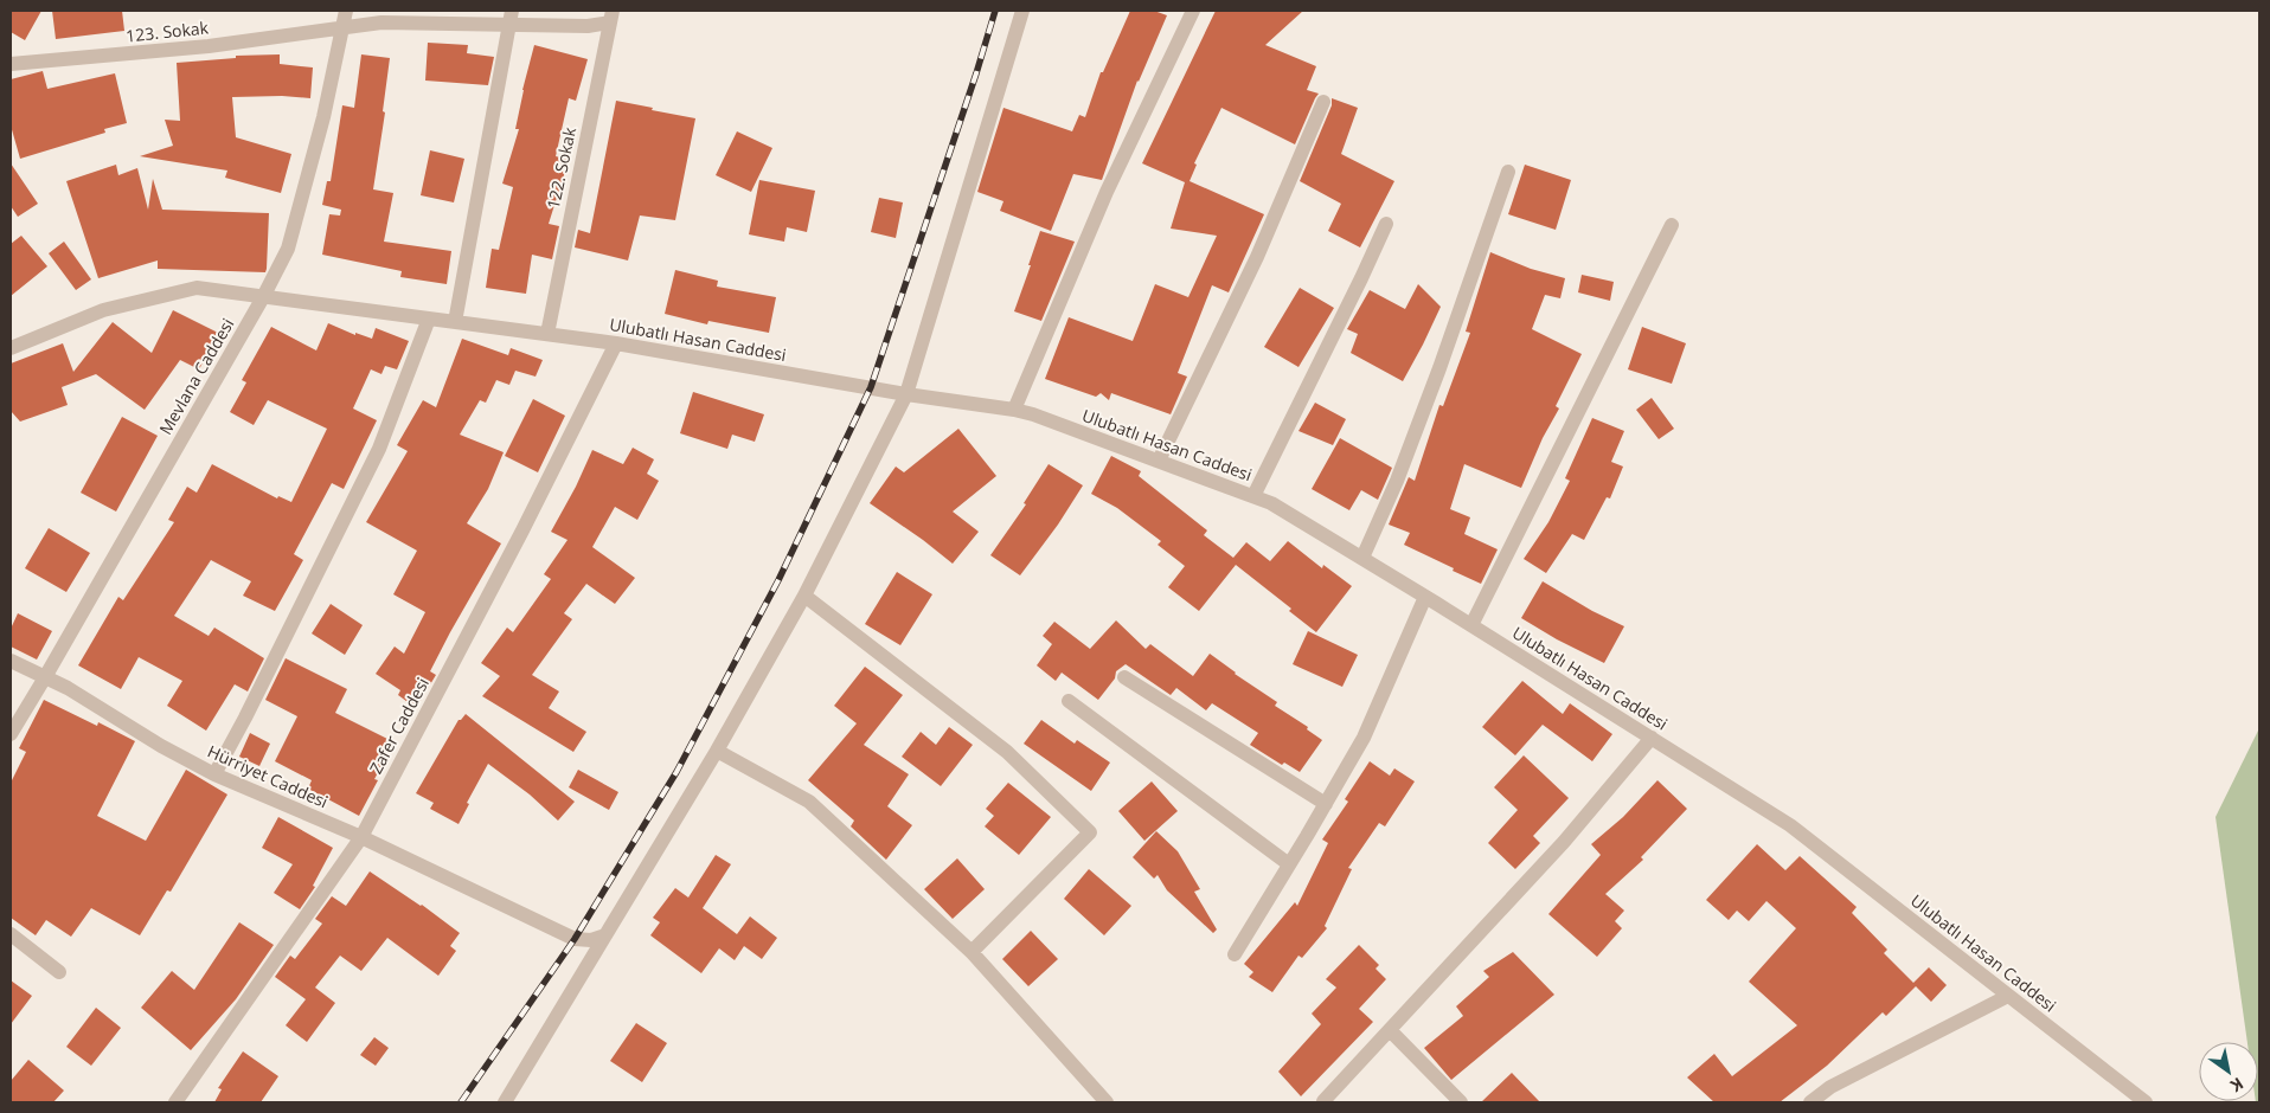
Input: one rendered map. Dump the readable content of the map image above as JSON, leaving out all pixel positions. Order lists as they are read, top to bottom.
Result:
{
  "streets": {
    "street": [
      "123. Sokak",
      "122. Sokak",
      "Ulubatlı Hasan Caddesi",
      "Mevlana Caddesi",
      "Zafer Caddesi",
      "Hürriyet Caddesi"
    ]
  },
  "crossings": [
    ["123. Sokak", "122. Sokak"],
    ["123. Sokak", "Mevlana Caddesi"],
    ["122. Sokak", "Ulubatlı Hasan Caddesi"],
    ["Ulubatlı Hasan Caddesi", "Mevlana Caddesi"],
    ["Ulubatlı Hasan Caddesi", "Zafer Caddesi"],
    ["Mevlana Caddesi", "Hürriyet Caddesi"],
    ["Zafer Caddesi", "Hürriyet Caddesi"]
  ],
  "north": "bottom right"
}
